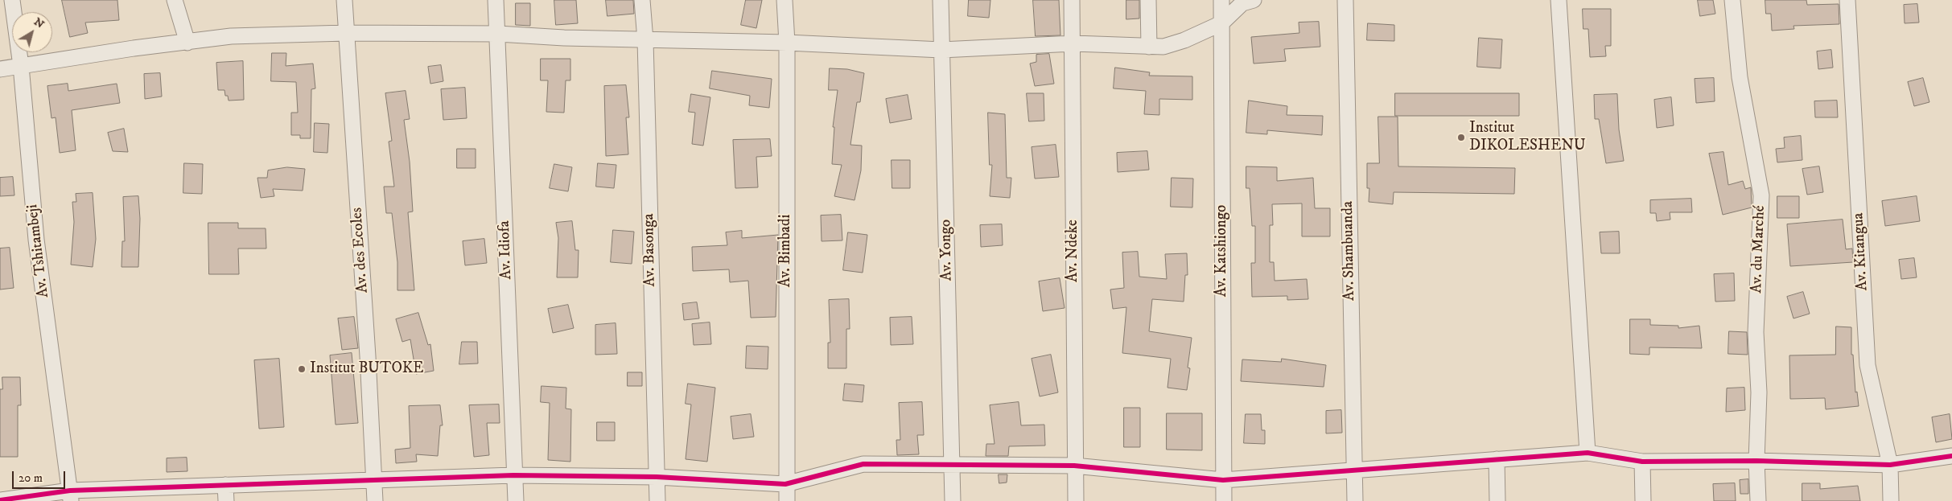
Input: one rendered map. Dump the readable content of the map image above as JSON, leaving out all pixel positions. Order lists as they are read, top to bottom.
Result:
{
  "streets": {
    "street": [
      "Av. du Marché",
      "Av. des Ecoles",
      "Av. Idiofa",
      "Av. Basonga",
      "Av. Yongo",
      "Av. Tshitambeji",
      "Av. Bimbadi",
      "Av. Ndeke",
      "Av. Katshiongo",
      "Av. Shambuanda",
      "Av. Kitangua"
    ]
  },
  "places": ["Institut DIKOLESHENU", "Institut BUTOKE"],
  "scale_bar": "20 m",
  "north": "top right"
}
